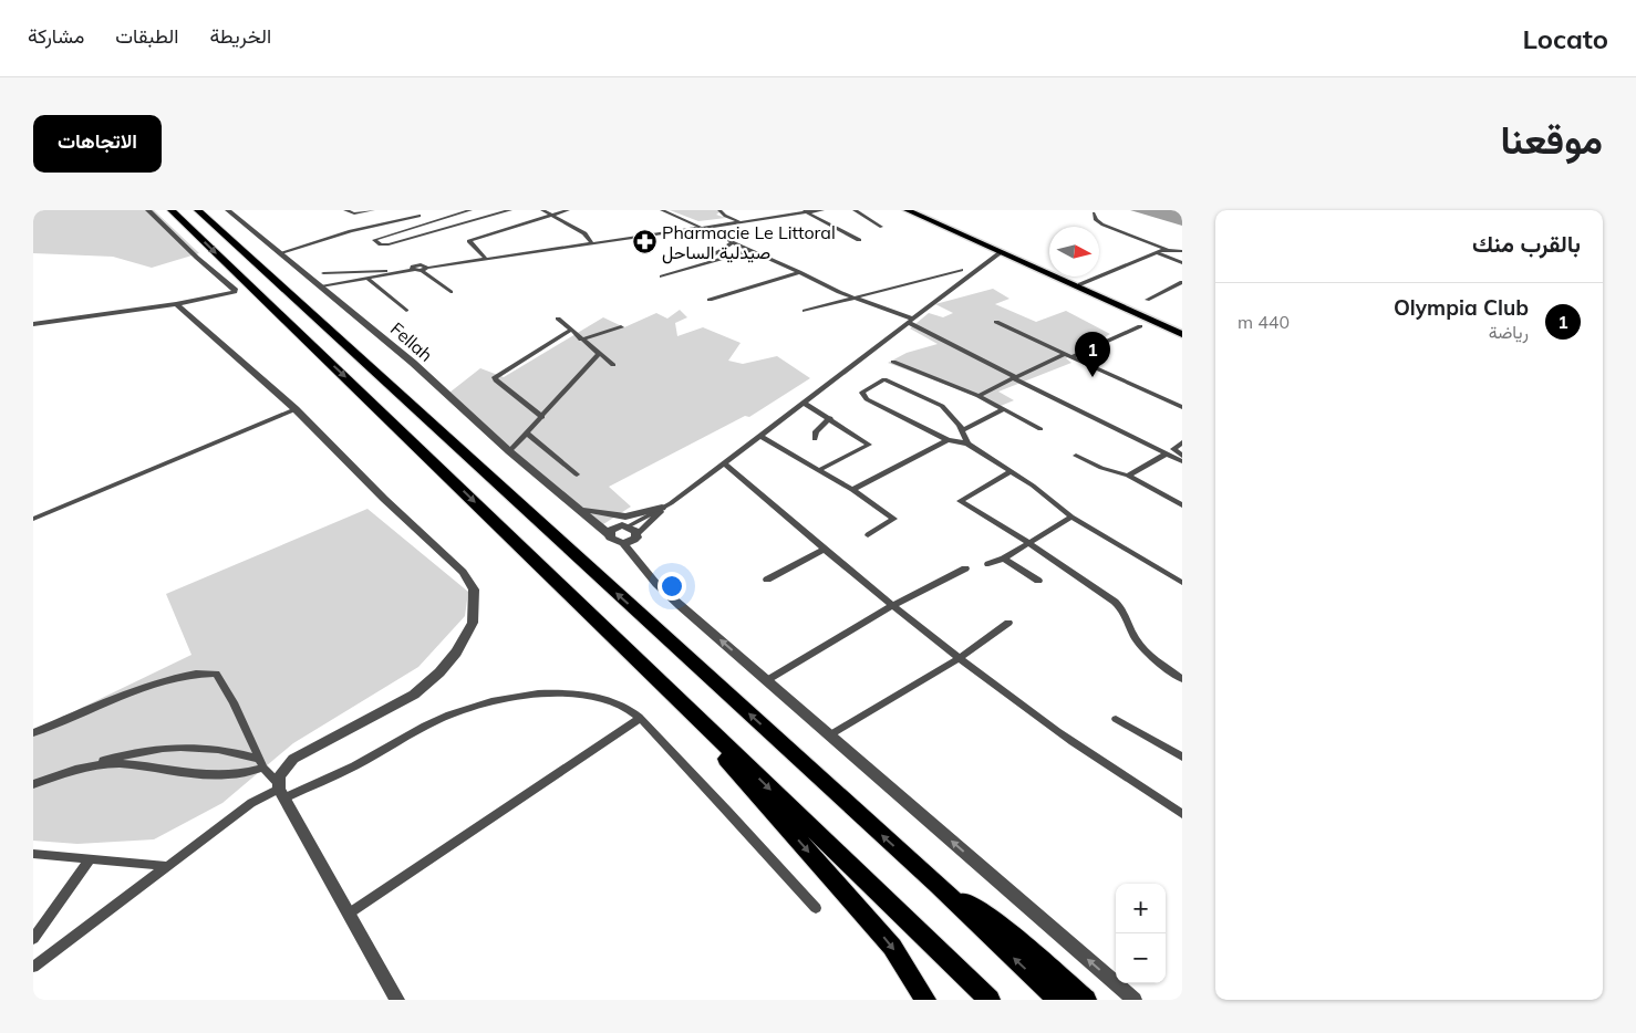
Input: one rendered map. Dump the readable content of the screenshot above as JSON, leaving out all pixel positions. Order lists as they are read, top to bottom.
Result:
{
  "streets": {
    "street": ["Fellah"]
  },
  "one_way": ["Fellah"],
  "places": {
    "pharmacy": ["Pharmacie Le Littoral صيدلية الساحل"]
  },
  "north": "right",
  "page": {
    "header": "Locato",
    "nav": ["الخريطة", "الطبقات", "مشاركة"],
    "title": "موقعنا",
    "buttons": "الاتجاهات",
    "heading": "بالقرب منك",
    "list": [
      {
        "mark": "1",
        "name": "Olympia Club",
        "note": "رياضة",
        "value": "440 m"
      }
    ],
    "pins": "1",
    "map_buttons": ["+", "−"]
  }
}
